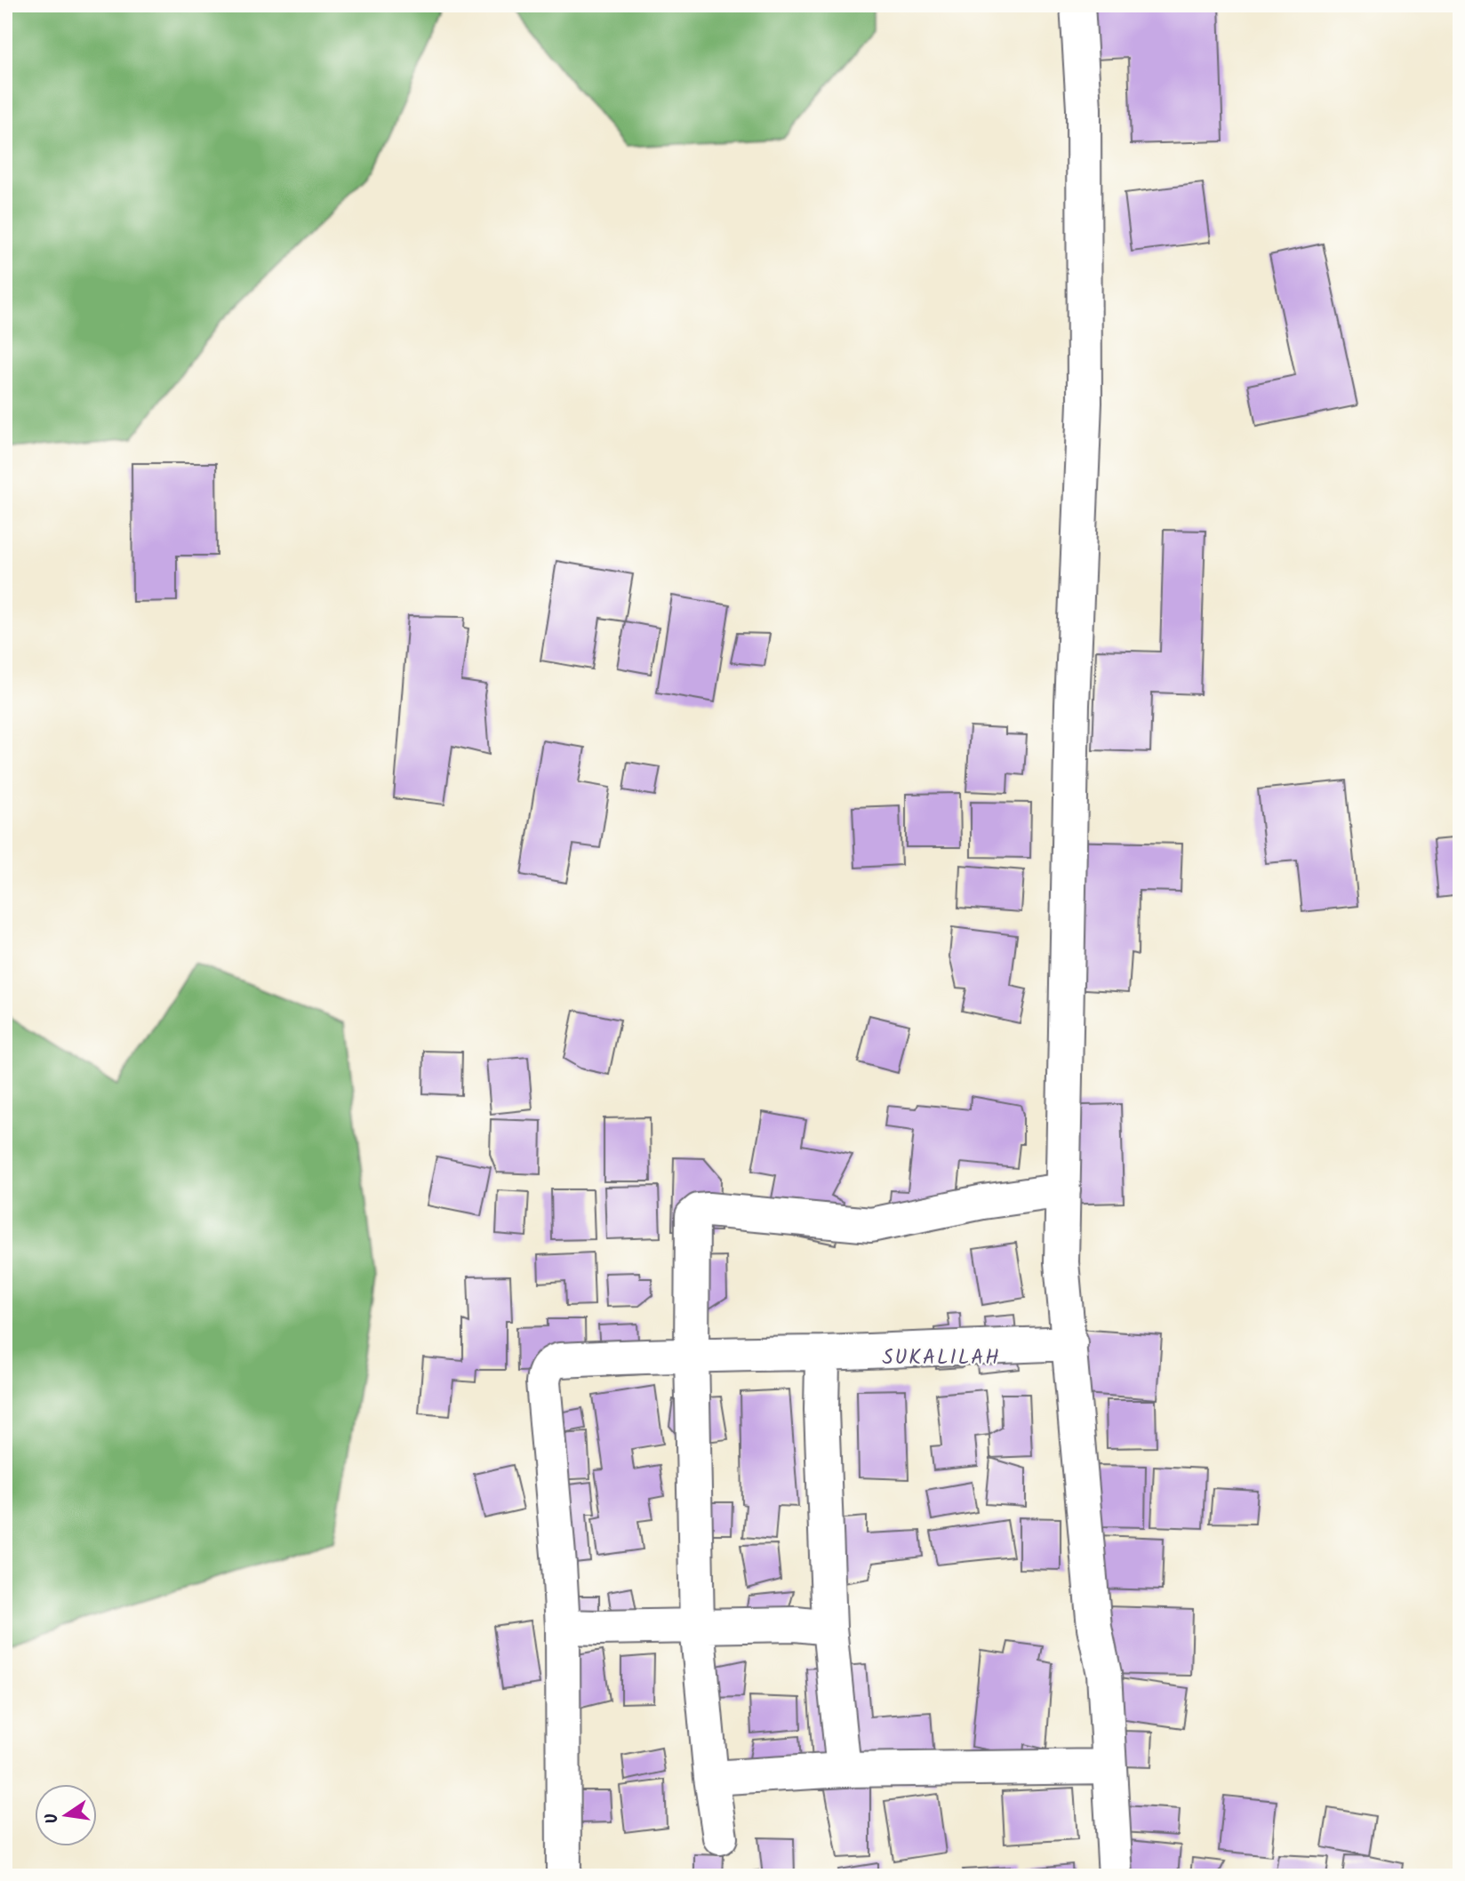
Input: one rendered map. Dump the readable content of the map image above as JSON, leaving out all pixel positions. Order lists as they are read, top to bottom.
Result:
{
  "districts": ["SUKALILAH"],
  "north": "left"
}
